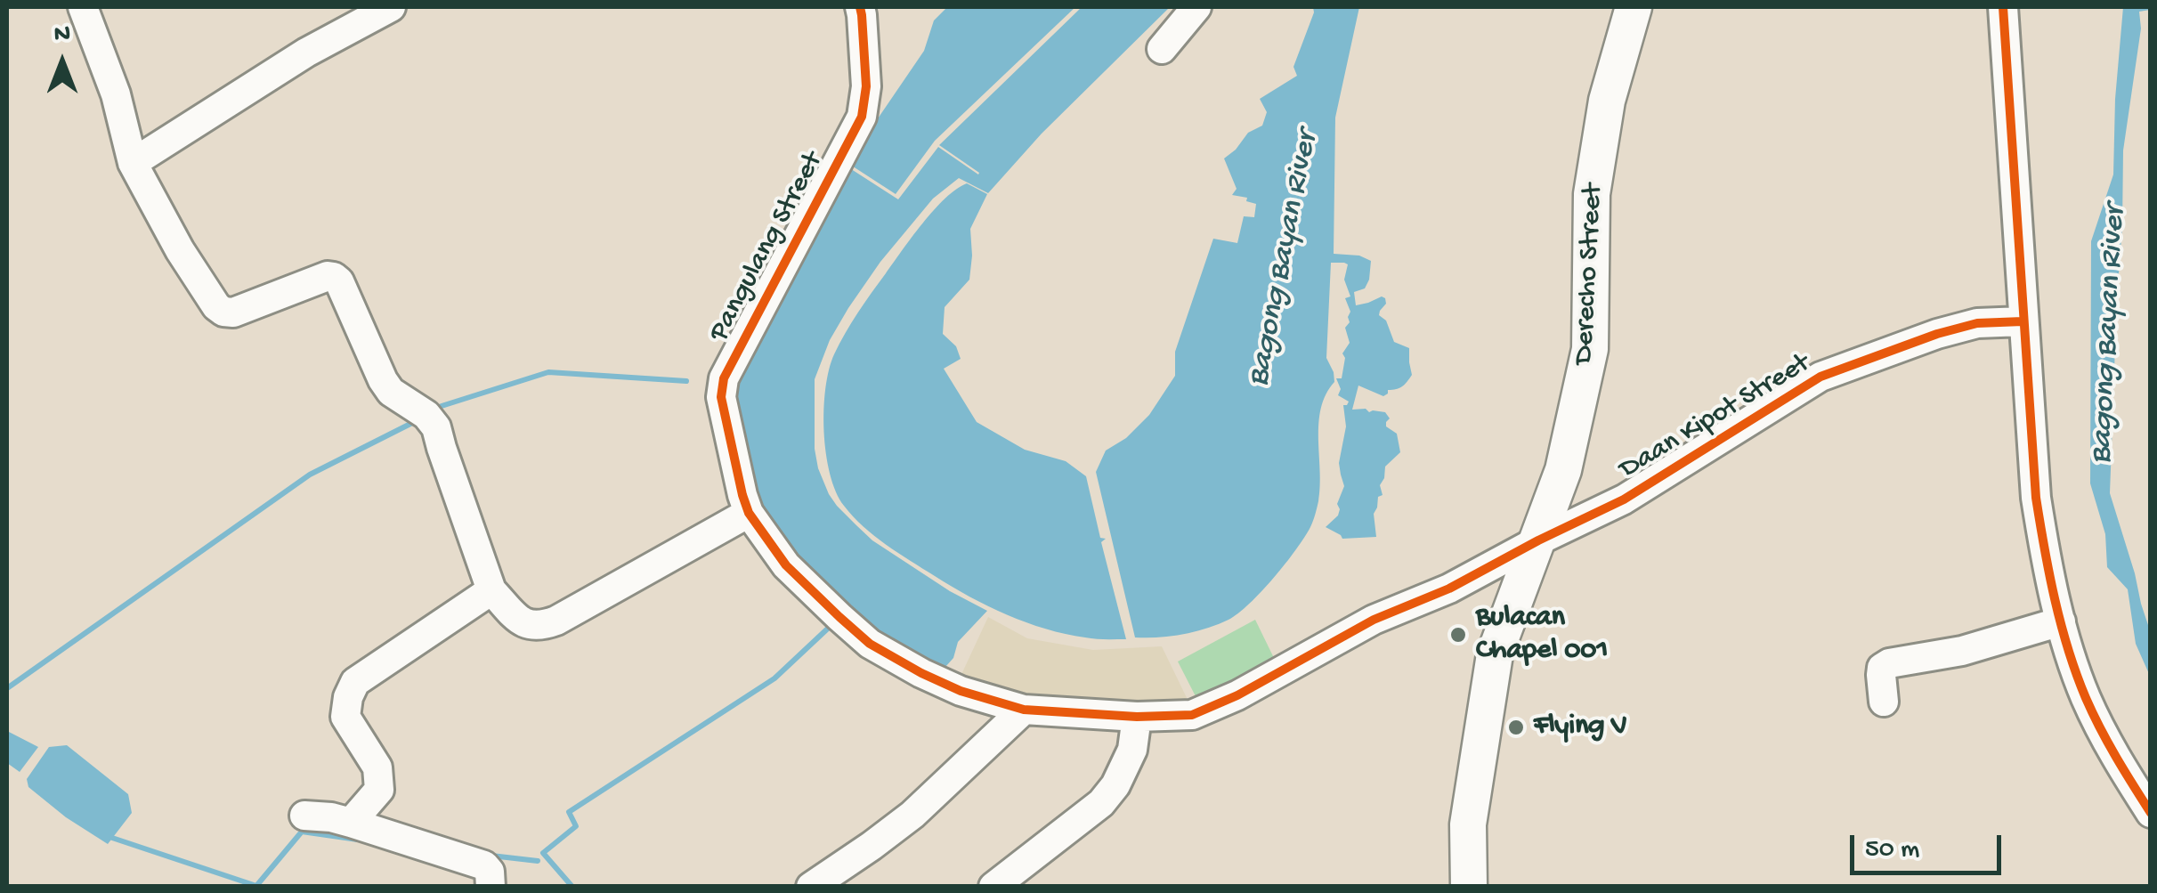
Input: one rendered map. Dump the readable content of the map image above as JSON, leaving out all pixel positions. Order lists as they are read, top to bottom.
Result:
{
  "streets": {
    "main road": ["Derecho Street"],
    "street": ["Pangulang Street", "Daan Kipot Street"]
  },
  "crossings": [
    ["Pangulang Street", "Derecho Street"],
    ["Pangulang Street", "Daan Kipot Street"],
    ["Derecho Street", "Daan Kipot Street"]
  ],
  "water": ["Bagong Bayan River"],
  "places": ["Bulacan Chapel 001", "Flying V"],
  "scale_bar": "50 m",
  "north": "top"
}
